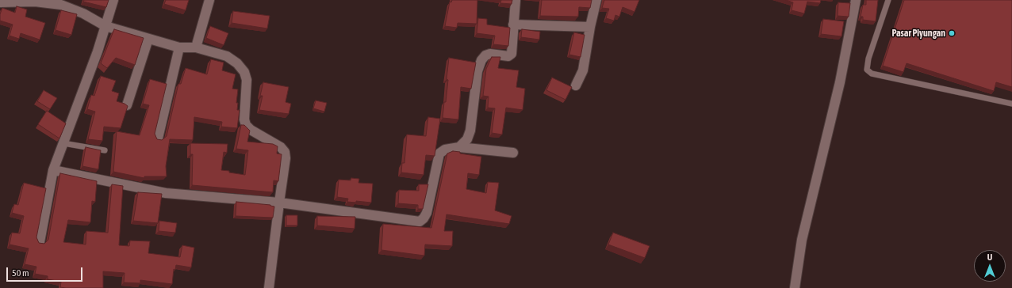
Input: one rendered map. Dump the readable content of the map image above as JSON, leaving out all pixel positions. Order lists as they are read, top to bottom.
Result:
{
  "places": ["Pasar Piyungan"],
  "scale_bar": "50 m",
  "north": "top"
}
